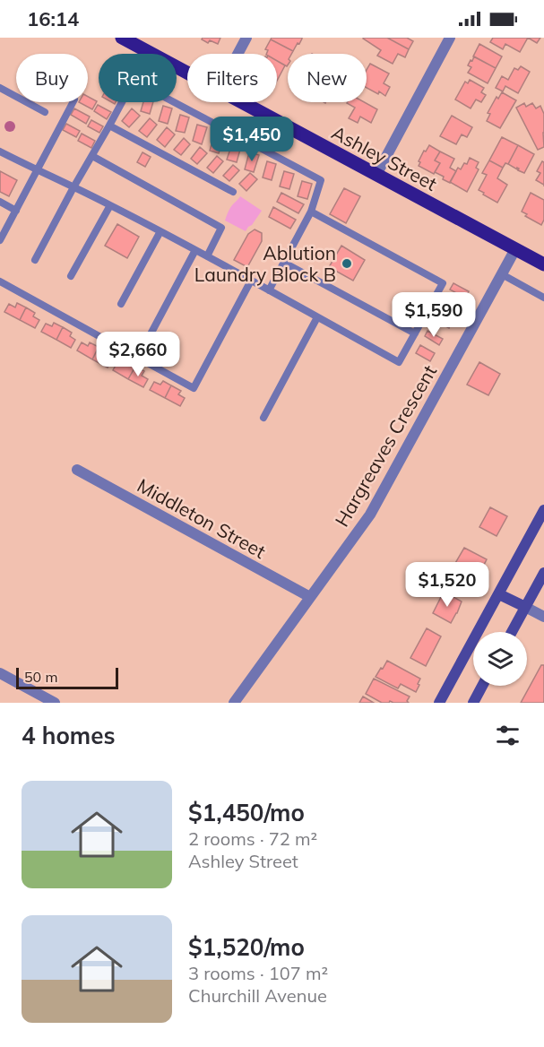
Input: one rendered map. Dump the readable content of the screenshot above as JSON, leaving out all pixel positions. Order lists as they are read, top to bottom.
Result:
{
  "streets": {
    "main road": ["Ashley Street"],
    "street": ["Hargreaves Crescent", "Middleton Street"]
  },
  "crossings": [
    ["Ashley Street", "Hargreaves Crescent"],
    ["Hargreaves Crescent", "Middleton Street"]
  ],
  "places": ["Ablution Laundry Block B"],
  "scale_bar": "50 m",
  "page": {
    "status": "16:14",
    "chip": [
      "Buy",
      "Rent",
      "Filters",
      "New"
    ],
    "price": [
      "$1,450",
      "$1,590",
      "$2,660",
      "$1,520"
    ],
    "scale": "50 m",
    "heading": "4 homes",
    "list": [
      {
        "name": "$1,450/mo",
        "note": "2 rooms · 72 m² · Ashley Street"
      },
      {
        "name": "$1,520/mo",
        "note": "3 rooms · 107 m² · Churchill Avenue"
      }
    ]
  }
}
